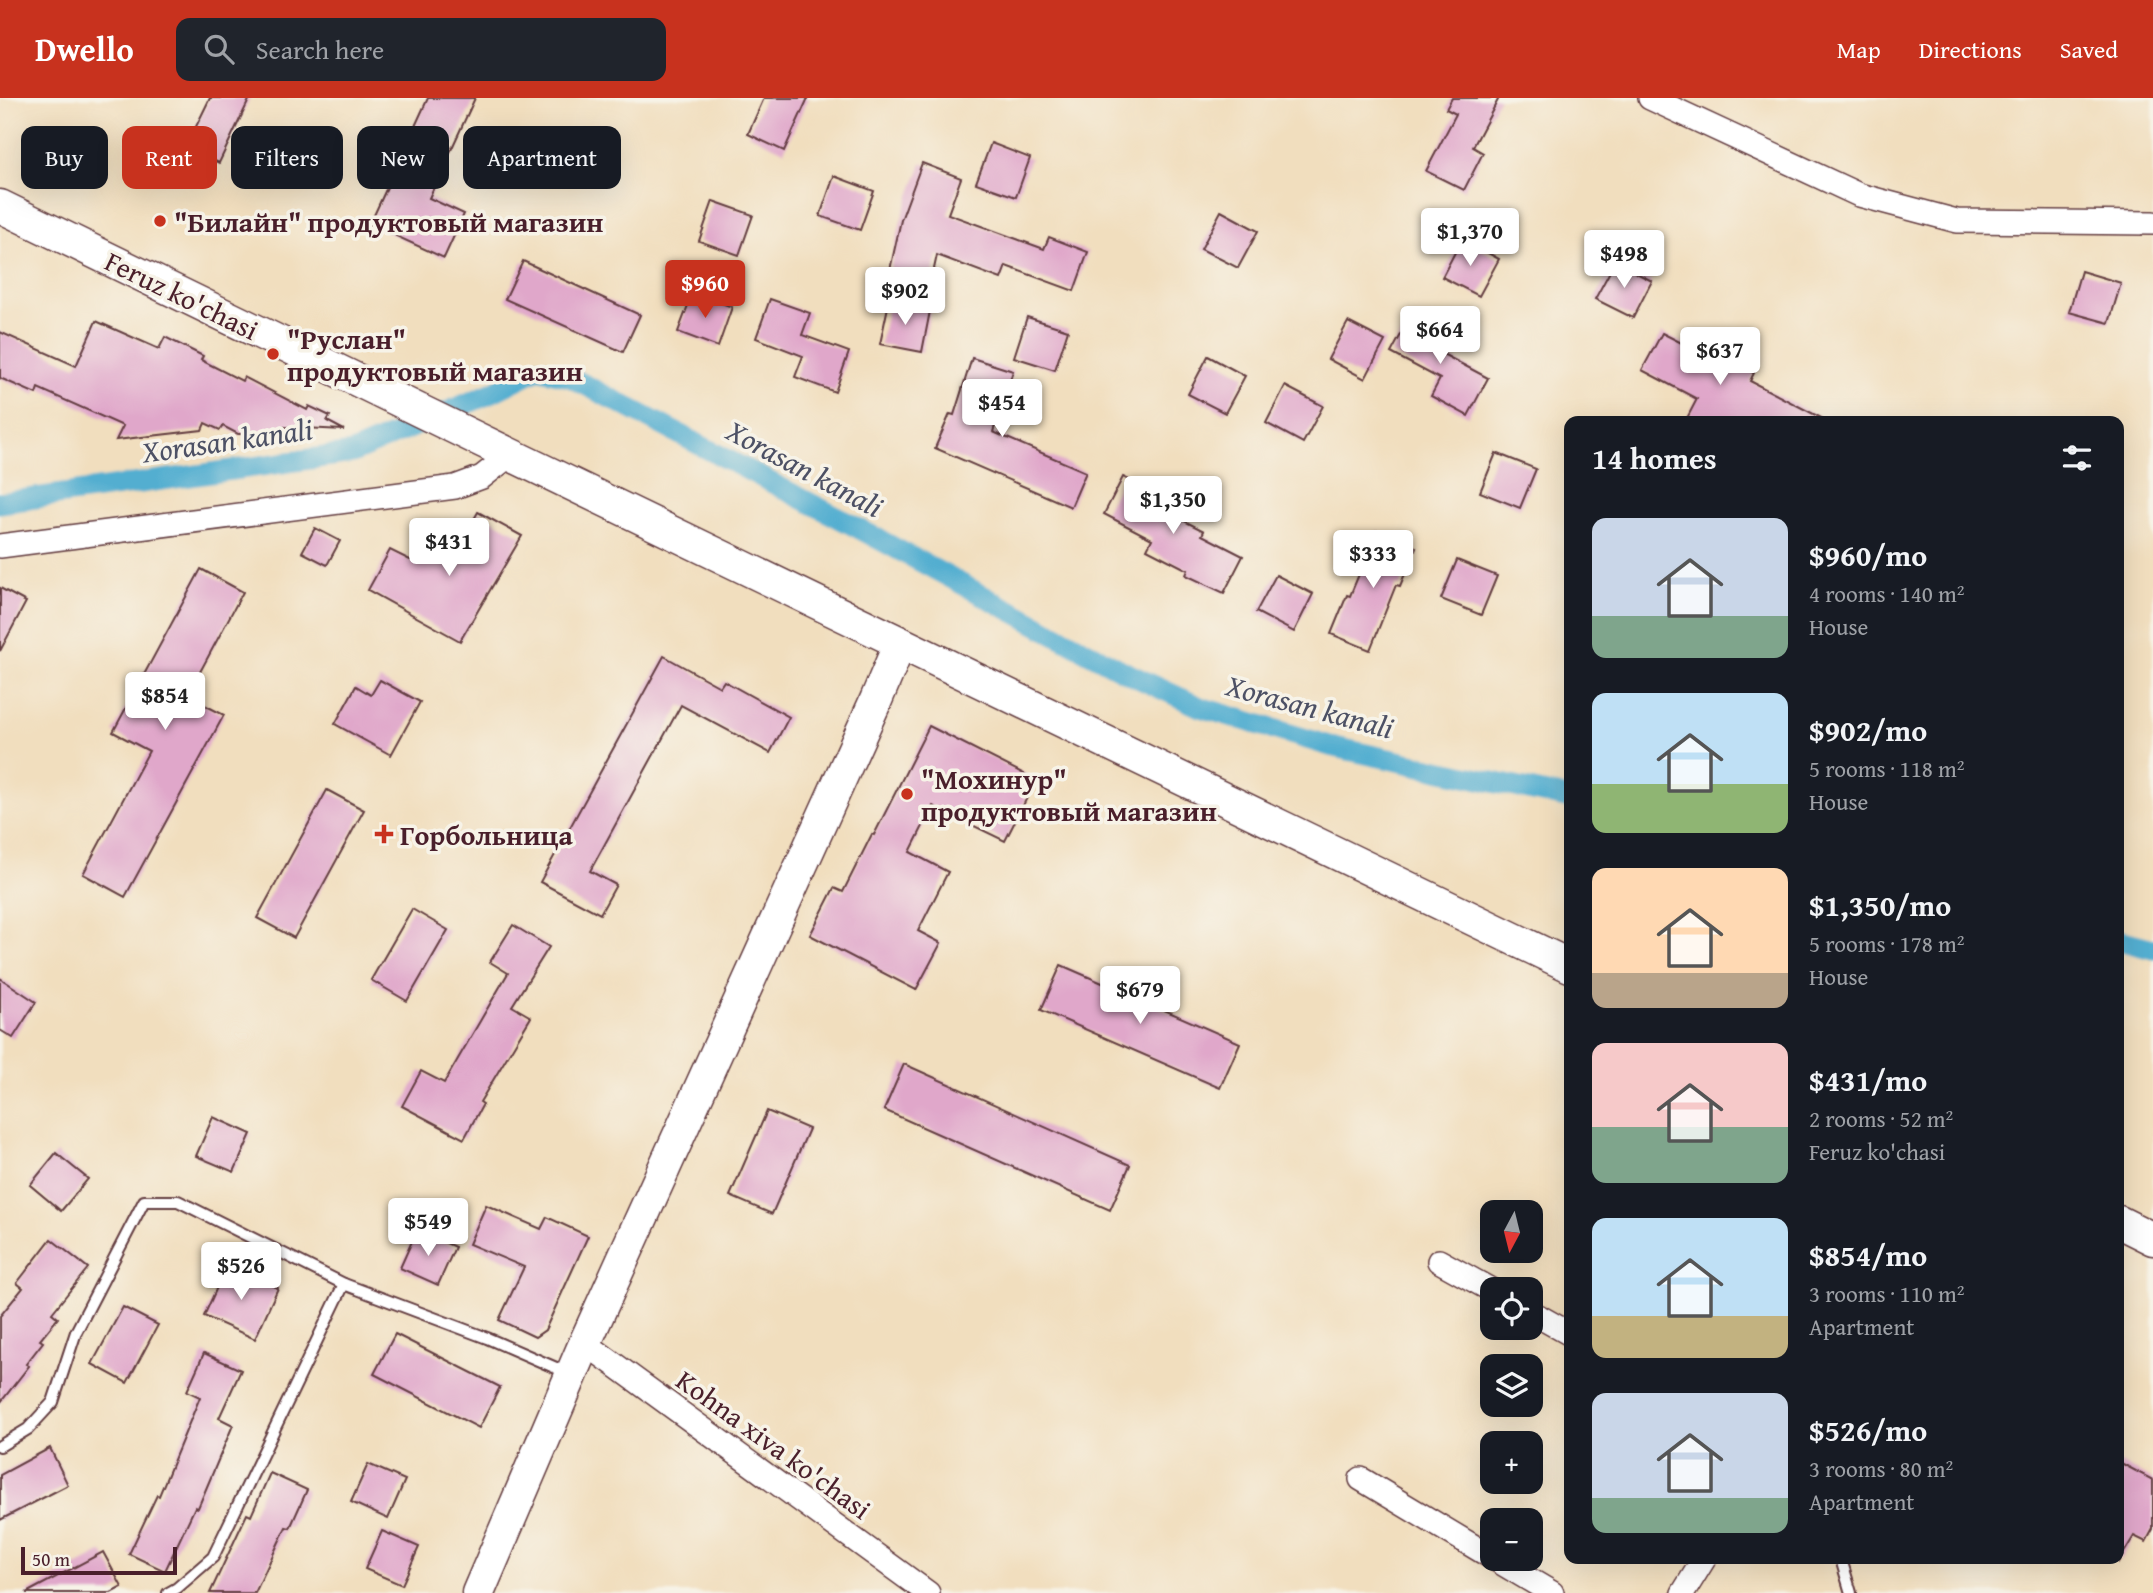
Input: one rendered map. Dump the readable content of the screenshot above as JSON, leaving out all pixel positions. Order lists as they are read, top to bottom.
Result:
{
  "streets": {
    "main road": ["Feruz ko'chasi"],
    "street": ["Kohna xiva ko'chasi"]
  },
  "water": ["Xorasan kanali"],
  "places": {
    "other": ["\"Билайн\" продуктовый магазин", "\"Руслан\" продуктовый магазин", "\"Мохинур\" продуктовый магазин"],
    "health": ["Горбольница"]
  },
  "scale_bar": "50 m",
  "north": "bottom",
  "page": {
    "header": "Dwello",
    "search": "Search here",
    "nav": ["Map", "Directions", "Saved"],
    "chip": [
      "Buy",
      "Rent",
      "Filters",
      "New",
      "Apartment"
    ],
    "price": [
      "$1,370",
      "$498",
      "$960",
      "$902",
      "$664",
      "$637",
      "$454",
      "$1,350",
      "$431",
      "$333",
      "$854",
      "$679",
      "$549",
      "$526"
    ],
    "heading": "14 homes",
    "list": [
      {
        "name": "$960/mo",
        "note": "4 rooms · 140 m² · House"
      },
      {
        "name": "$902/mo",
        "note": "5 rooms · 118 m² · House"
      },
      {
        "name": "$1,350/mo",
        "note": "5 rooms · 178 m² · House"
      },
      {
        "name": "$431/mo",
        "note": "2 rooms · 52 m² · Feruz ko'chasi"
      },
      {
        "name": "$854/mo",
        "note": "3 rooms · 110 m² · Apartment"
      },
      {
        "name": "$526/mo",
        "note": "3 rooms · 80 m² · Apartment"
      }
    ],
    "map_buttons": ["+", "−"],
    "scale": "50 m"
  }
}
